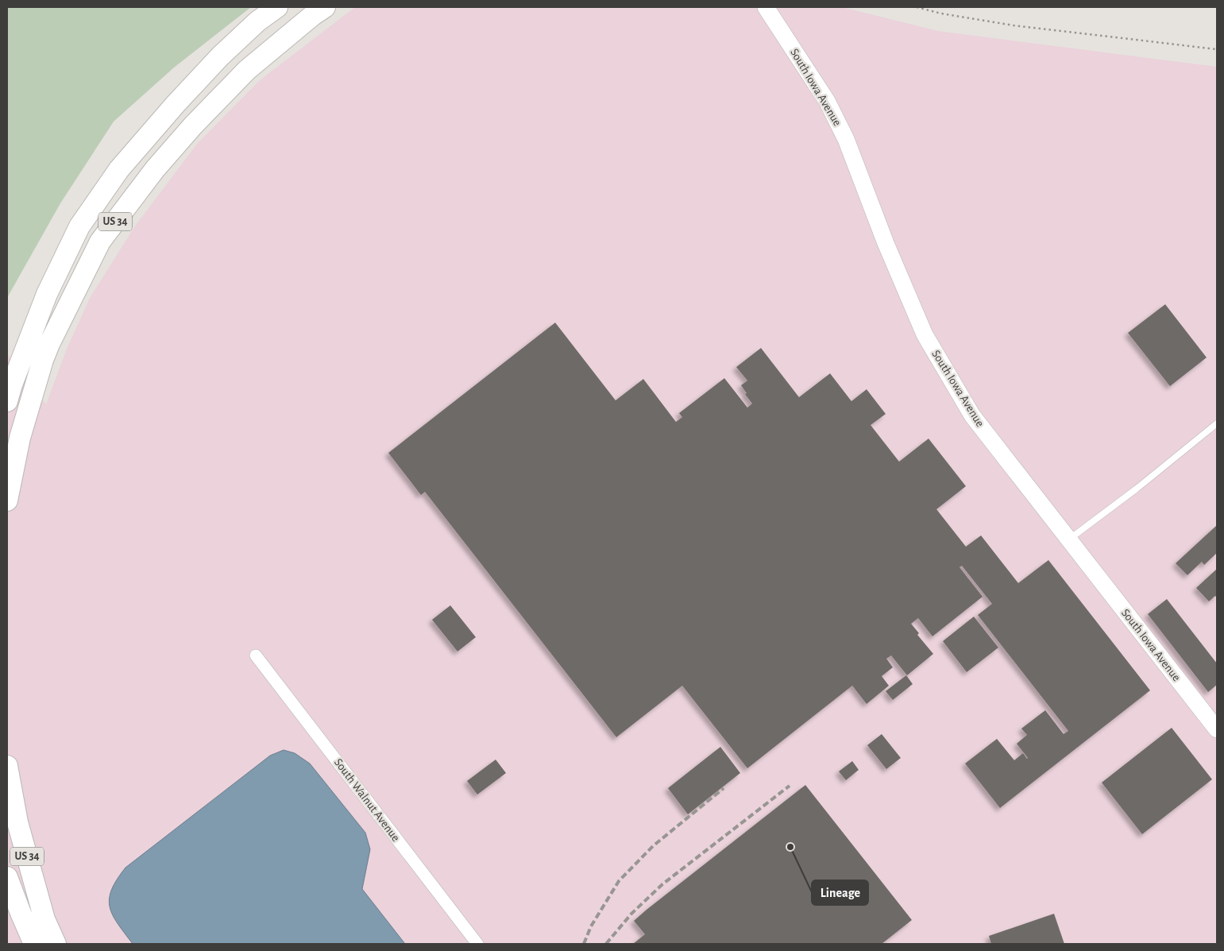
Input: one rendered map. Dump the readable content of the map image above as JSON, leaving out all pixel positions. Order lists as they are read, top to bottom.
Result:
{
  "streets": {
    "highway": ["US 34"],
    "main road": ["South Iowa Avenue"],
    "street": ["South Walnut Avenue"]
  },
  "places": ["Lineage"]
}
